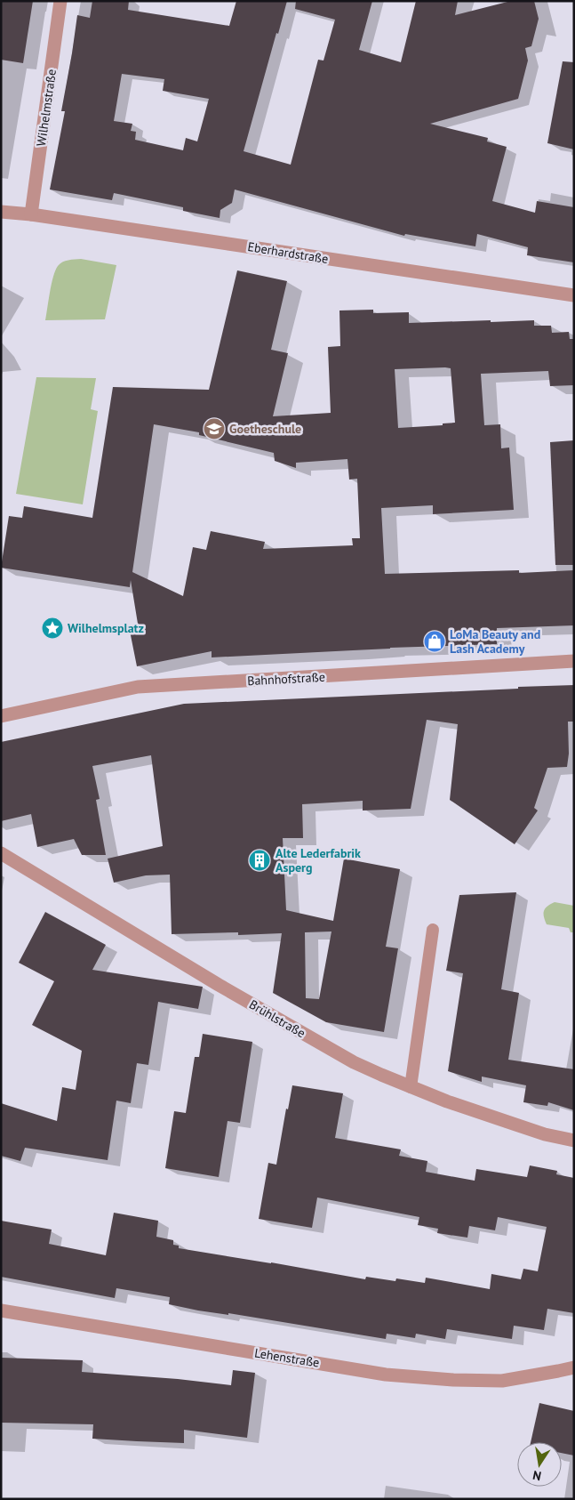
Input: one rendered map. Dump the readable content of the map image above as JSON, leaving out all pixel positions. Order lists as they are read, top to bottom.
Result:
{
  "streets": {
    "street": [
      "Wilhelmstraße",
      "Eberhardstraße",
      "Bahnhofstraße",
      "Brühlstraße",
      "Lehenstraße"
    ]
  },
  "crossings": [
    ["Wilhelmstraße", "Eberhardstraße"]
  ],
  "places": {
    "school or university": ["Goetheschule"],
    "place": ["Wilhelmsplatz"],
    "shop": ["LoMa Beauty and Lash Academy"],
    "building": ["Alte Lederfabrik Asperg"]
  },
  "north": "bottom"
}
